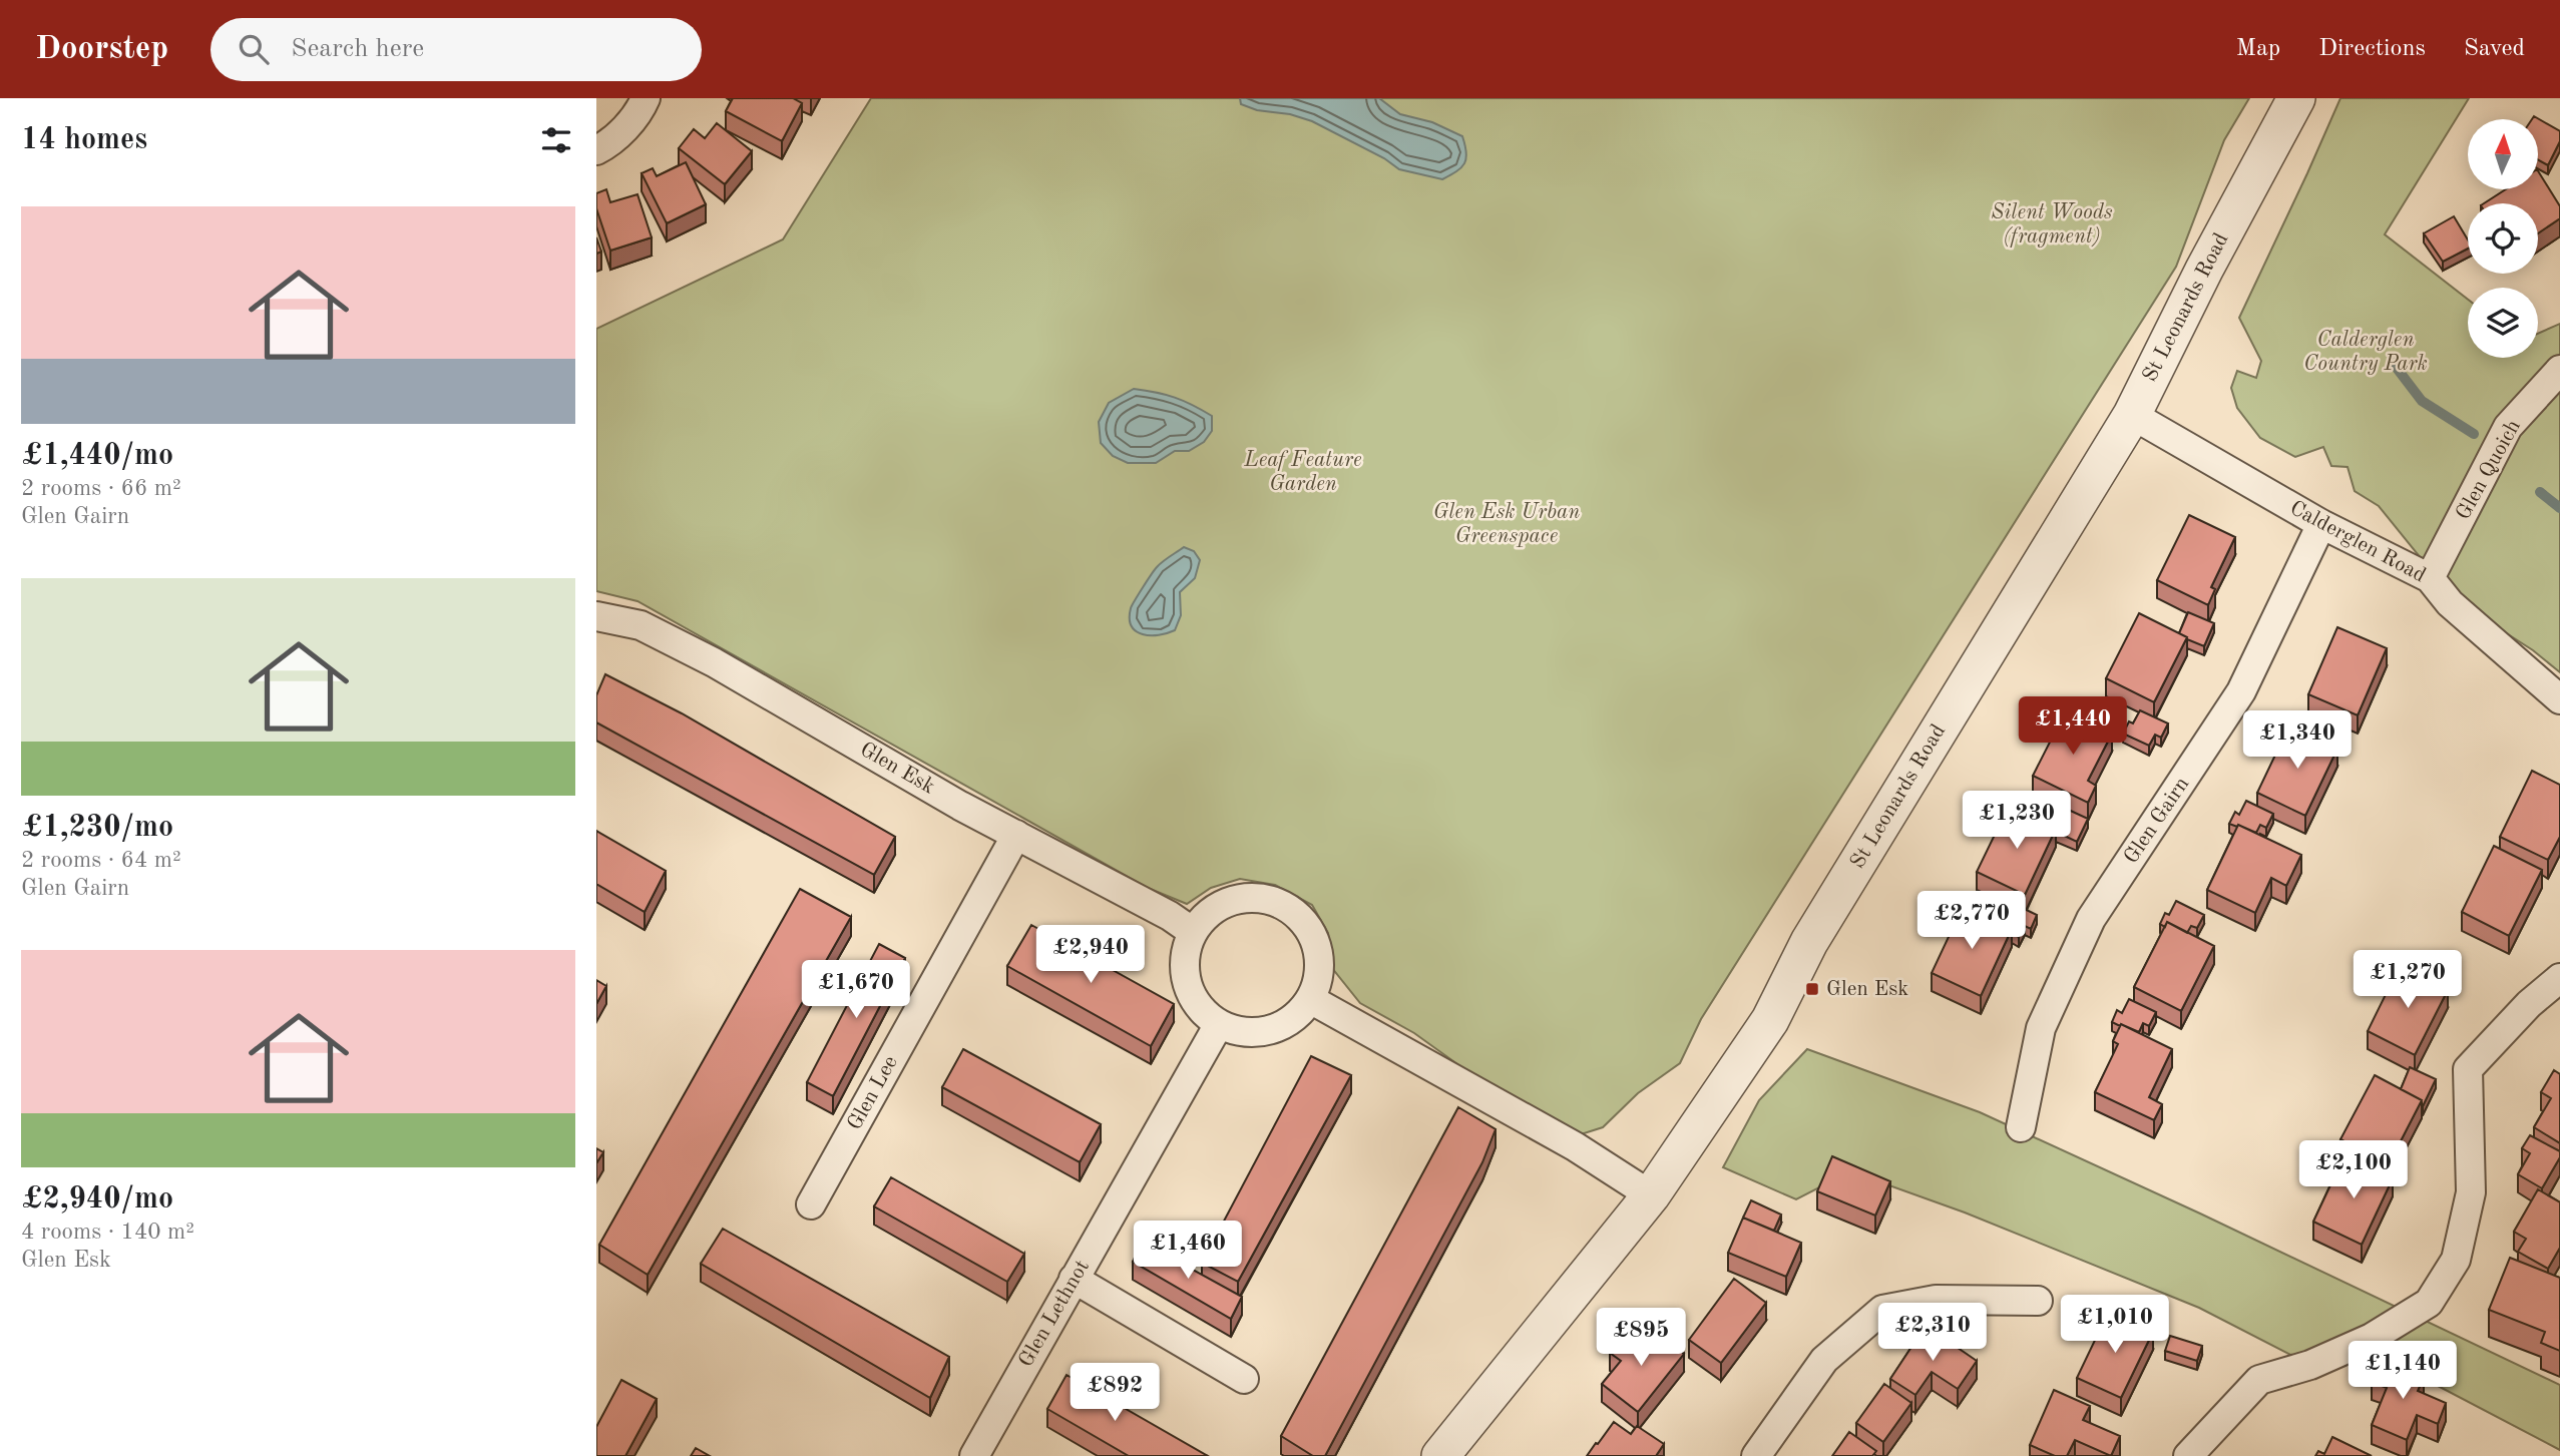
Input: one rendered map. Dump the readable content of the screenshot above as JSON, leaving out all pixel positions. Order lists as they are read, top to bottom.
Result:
{
  "streets": {
    "street": [
      "St Leonards Road",
      "Glen Quoich",
      "Calderglen Road",
      "Glen Esk",
      "Glen Gairn",
      "Glen Lee",
      "Glen Lethnot"
    ]
  },
  "crossings": [
    ["St Leonards Road", "Calderglen Road"],
    ["Glen Quoich", "Calderglen Road"],
    ["Calderglen Road", "Glen Gairn"],
    ["Glen Esk", "Glen Lee"],
    ["Glen Esk", "Glen Lethnot"]
  ],
  "parks": [
    "Silent Woods (fragment)",
    "Calderglen Country Park",
    "Leaf Feature Garden",
    "Glen Esk Urban Greenspace"
  ],
  "places": {
    "transit": ["Glen Esk"]
  },
  "north": "top",
  "page": {
    "header": "Doorstep",
    "search": "Search here",
    "nav": ["Map", "Directions", "Saved"],
    "heading": "14 homes",
    "list": [
      {
        "name": "£1,440/mo",
        "note": "2 rooms · 66 m² · Glen Gairn"
      },
      {
        "name": "£1,230/mo",
        "note": "2 rooms · 64 m² · Glen Gairn"
      },
      {
        "name": "£2,940/mo",
        "note": "4 rooms · 140 m² · Glen Esk"
      }
    ],
    "price": [
      "£1,440",
      "£1,340",
      "£1,230",
      "£2,770",
      "£2,940",
      "£1,270",
      "£1,670",
      "£2,100",
      "£1,460",
      "£1,010",
      "£2,310",
      "£895",
      "£1,140",
      "£892"
    ]
  }
}
